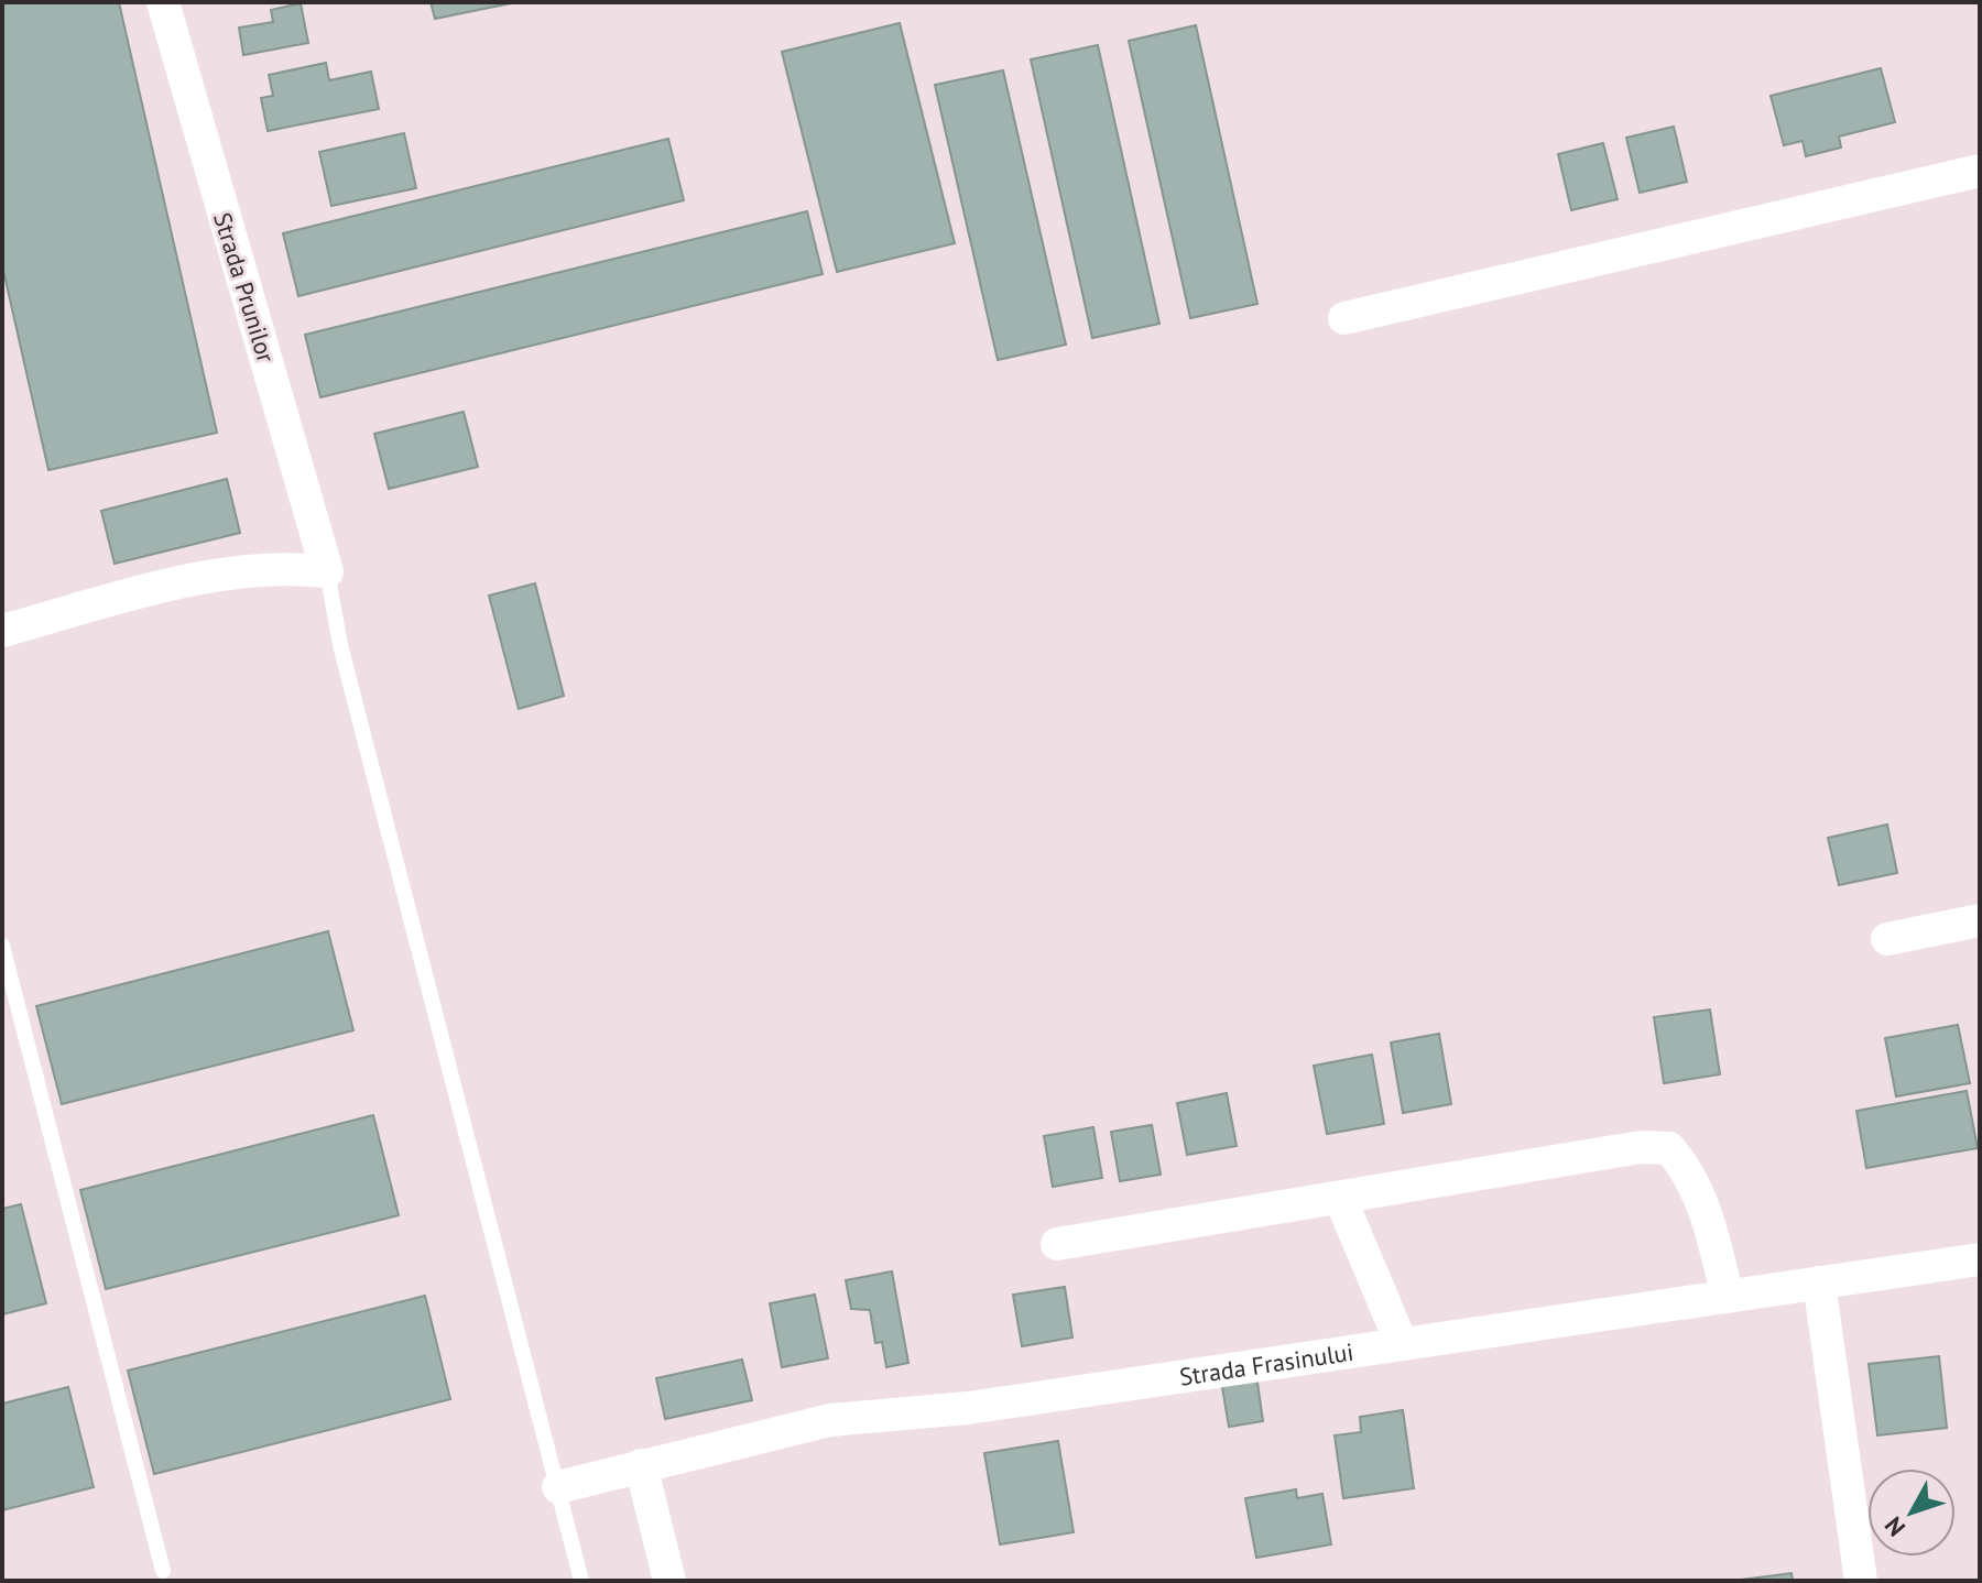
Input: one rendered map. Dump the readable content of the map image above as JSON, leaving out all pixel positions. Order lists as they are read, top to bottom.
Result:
{
  "streets": {
    "street": ["Strada Prunilor", "Strada Frasinului"]
  },
  "north": "bottom left"
}
